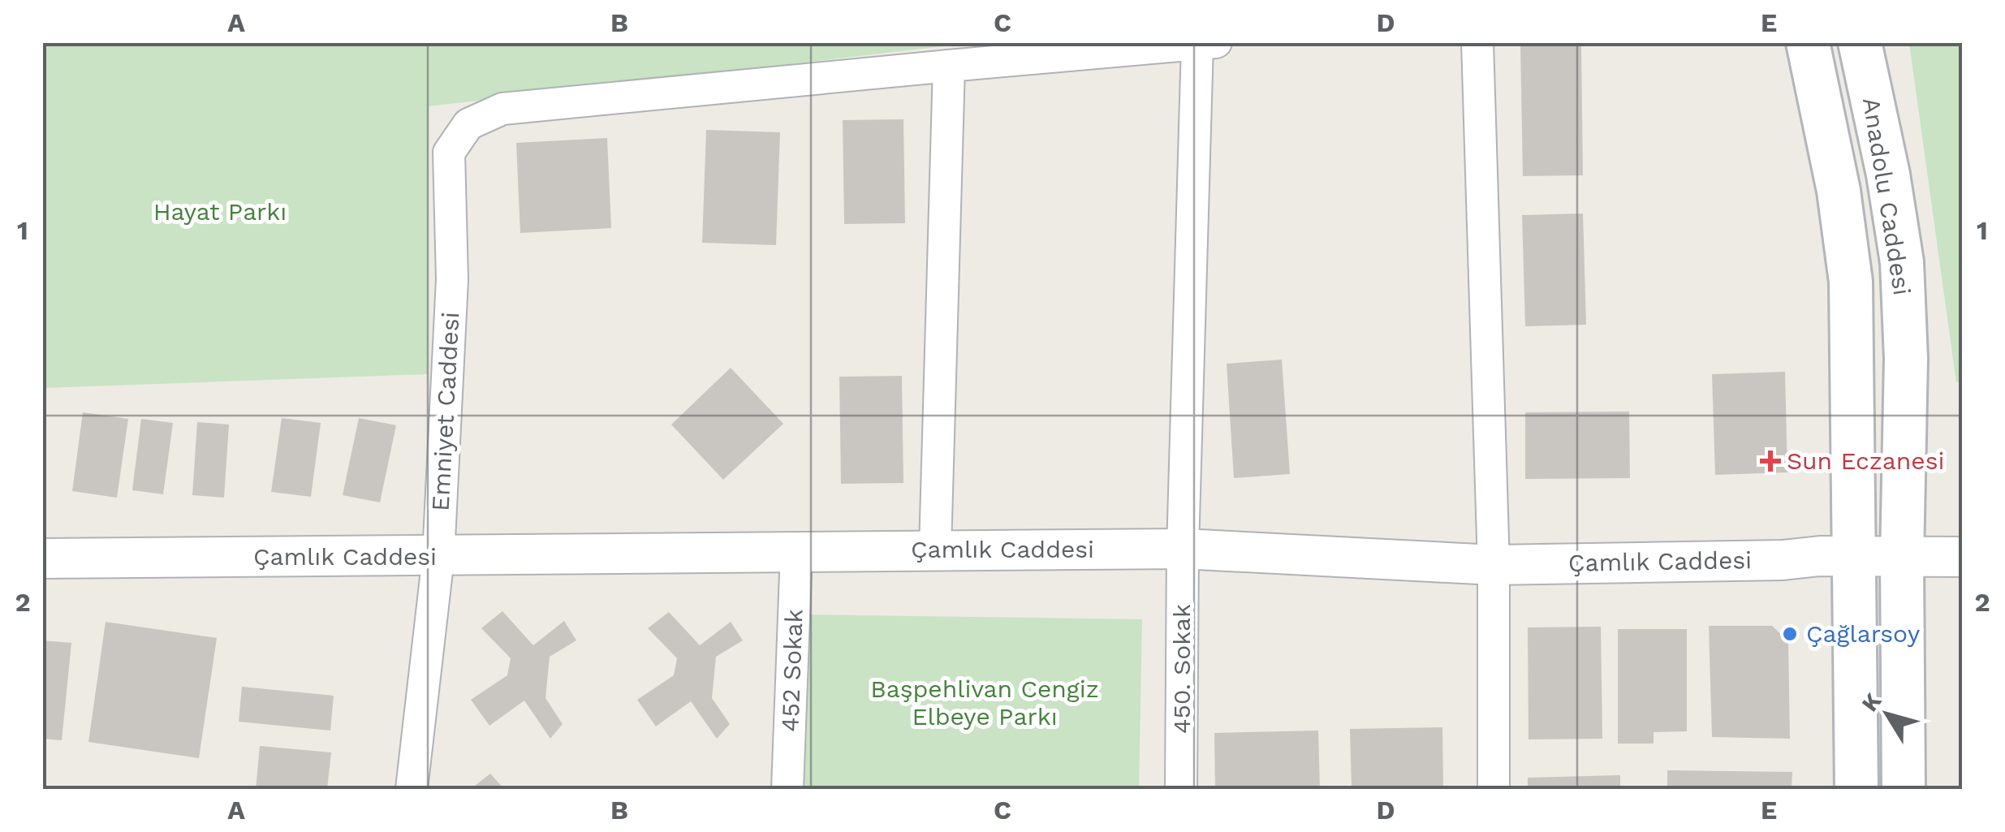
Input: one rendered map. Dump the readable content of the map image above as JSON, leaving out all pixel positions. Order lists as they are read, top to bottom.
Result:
{
  "streets": {
    "main road": ["Anadolu Caddesi"],
    "street": [
      "Emniyet Caddesi",
      "Çamlık Caddesi",
      "450. Sokak",
      "452 Sokak"
    ]
  },
  "crossings": [
    ["Anadolu Caddesi", "Çamlık Caddesi"],
    ["Emniyet Caddesi", "Çamlık Caddesi"],
    ["Çamlık Caddesi", "450. Sokak"],
    ["Çamlık Caddesi", "452 Sokak"]
  ],
  "parks": ["Hayat Parkı", "Başpehlivan Cengiz Elbeye Parkı"],
  "places": {
    "health": ["Sun Eczanesi"],
    "other": ["Çağlarsoy"]
  },
  "north": "top left",
  "grid": {
    "columns": [
      "A",
      "B",
      "C",
      "D",
      "E"
    ],
    "rows": ["1", "2"]
  }
}
